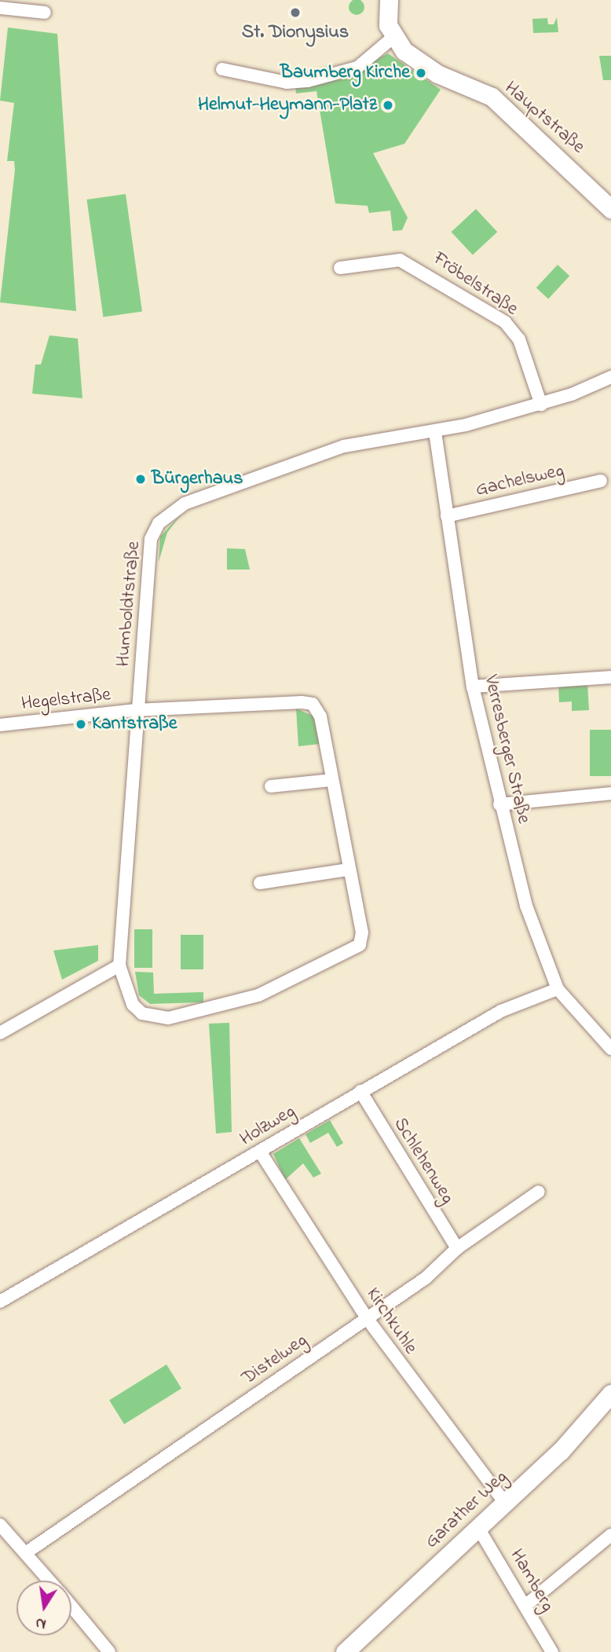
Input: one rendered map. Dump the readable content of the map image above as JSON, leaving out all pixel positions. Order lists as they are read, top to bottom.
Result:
{
  "streets": {
    "street": [
      "Hauptstraße",
      "Fröbelstraße",
      "Gachelsweg",
      "Humboldtstraße",
      "Hegelstraße",
      "Verresberger Straße",
      "Holzweg",
      "Schlehenweg",
      "Kirchkuhle",
      "Distelweg",
      "Garather Weg",
      "Hamberg"
    ]
  },
  "crossings": [
    ["Fröbelstraße", "Humboldtstraße"],
    ["Gachelsweg", "Verresberger Straße"],
    ["Humboldtstraße", "Hegelstraße"],
    ["Humboldtstraße", "Verresberger Straße"],
    ["Verresberger Straße", "Holzweg"],
    ["Holzweg", "Schlehenweg"],
    ["Holzweg", "Kirchkuhle"],
    ["Schlehenweg", "Distelweg"],
    ["Kirchkuhle", "Distelweg"],
    ["Kirchkuhle", "Garather Weg"],
    ["Garather Weg", "Hamberg"]
  ],
  "places": [
    "St. Dionysius",
    "Baumberg Kirche",
    "Helmut-Heymann-Platz",
    "Bürgerhaus",
    "Kantstraße"
  ],
  "north": "bottom"
}
